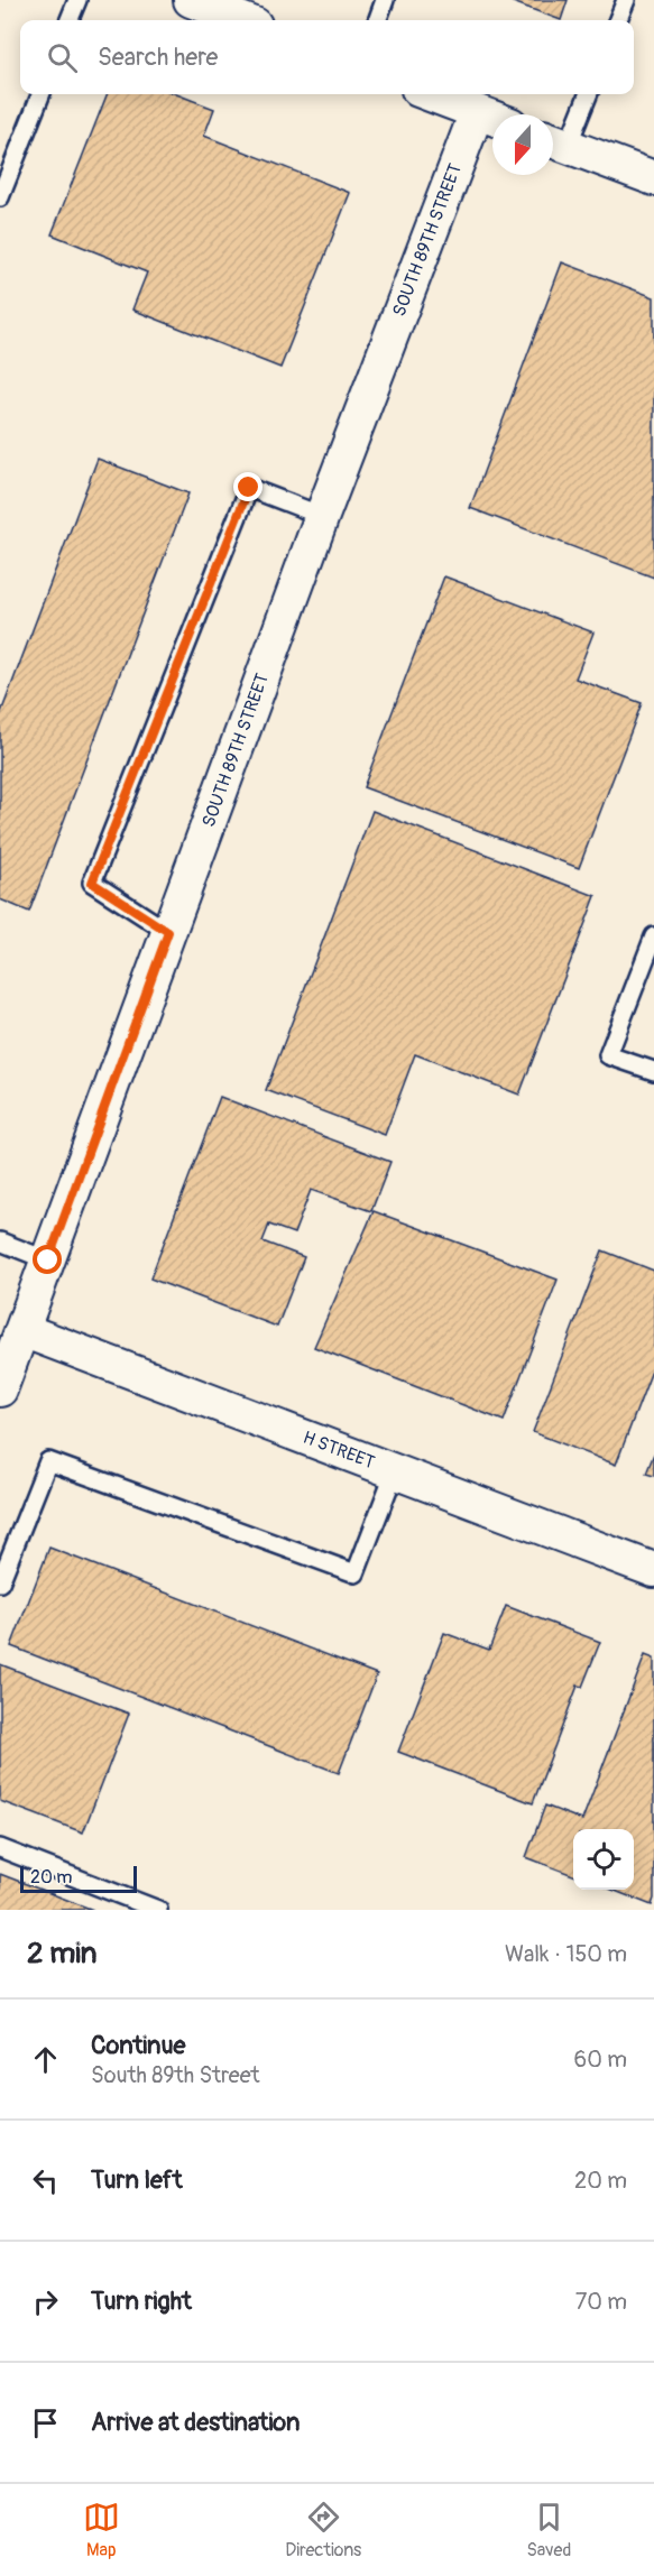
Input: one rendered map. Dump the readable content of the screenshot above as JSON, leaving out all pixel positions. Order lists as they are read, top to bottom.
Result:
{
  "streets": {
    "street": ["SOUTH 89TH STREET", "H STREET"]
  },
  "crossings": [
    ["SOUTH 89TH STREET", "H STREET"]
  ],
  "scale_bar": "20 m",
  "north": "bottom",
  "page": {
    "search": "Search here",
    "scale": "20 m",
    "heading": ["2 min", "Walk · 150 m"],
    "list": [
      ["Continue", "South 89th Street", "60 m"],
      ["Turn left", "20 m"],
      ["Turn right", "70 m"],
      "Arrive at destination"
    ],
    "nav": ["Map", "Directions", "Saved"]
  }
}
